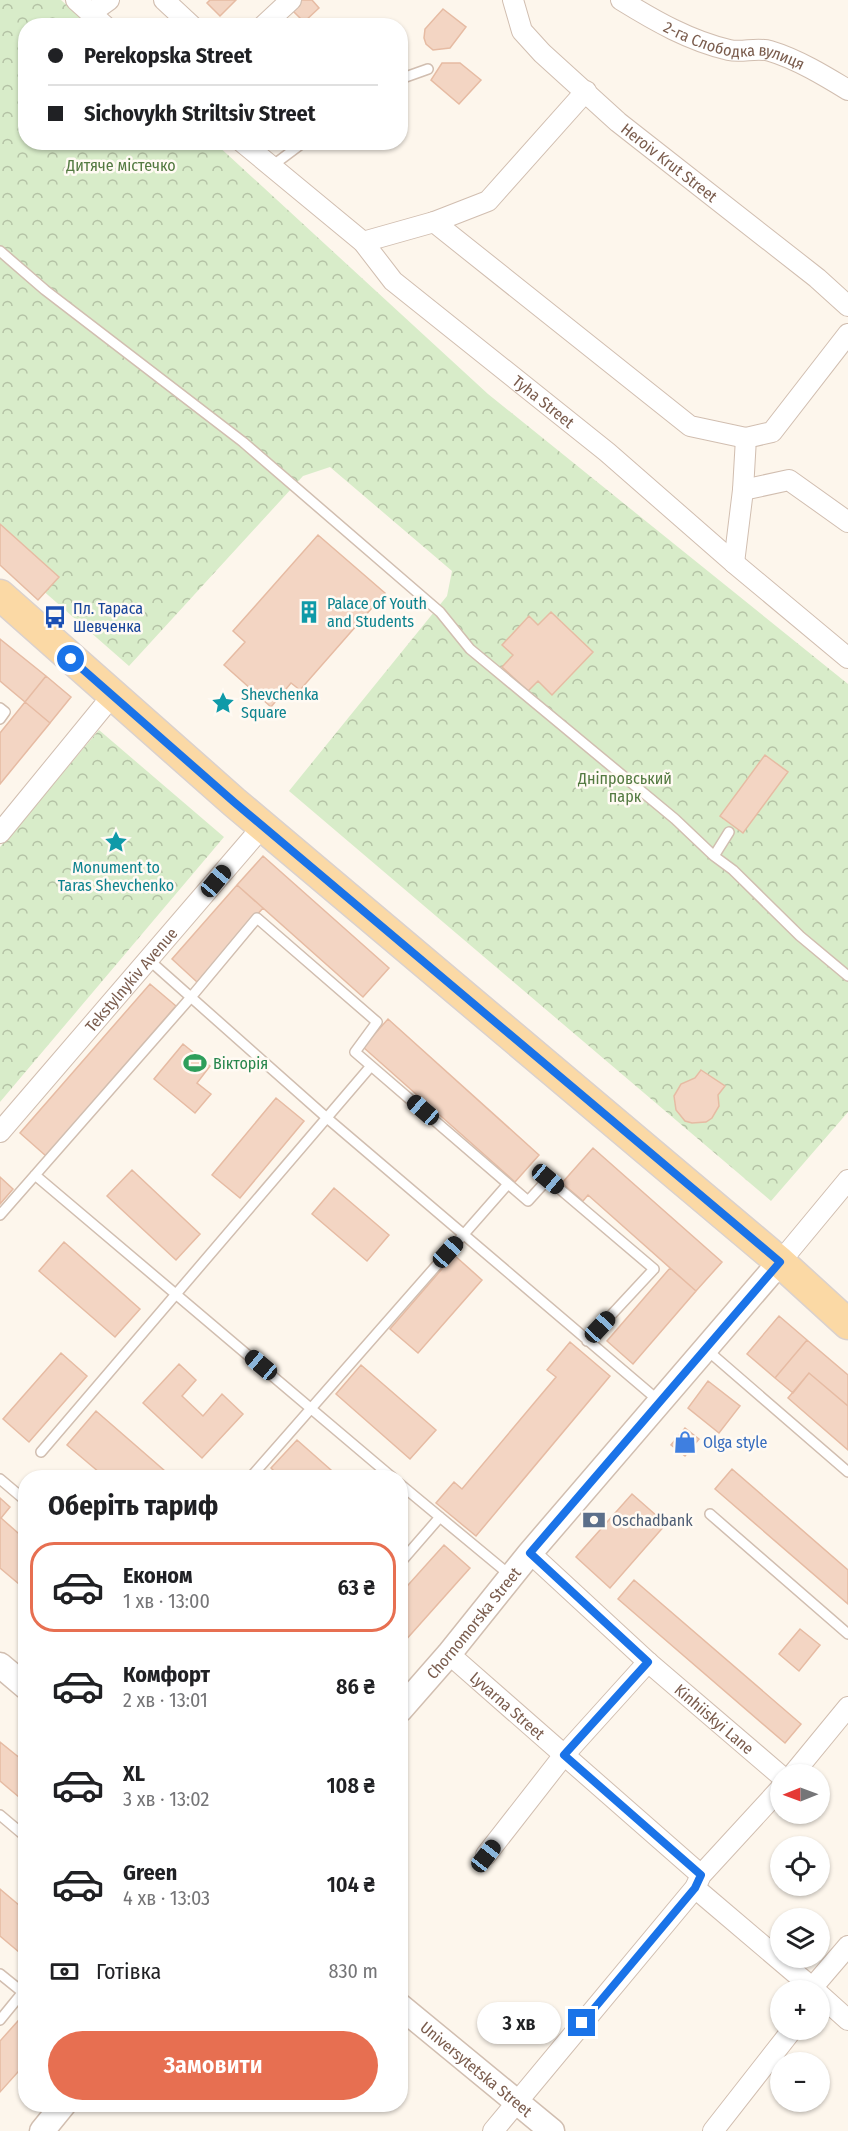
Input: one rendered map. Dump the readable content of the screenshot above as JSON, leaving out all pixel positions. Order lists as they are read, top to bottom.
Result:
{
  "streets": {
    "street": [
      "2-га Слободка вулиця",
      "Heroiv Krut Street",
      "Tyha Street",
      "Tekstylnykiv Avenue",
      "Chornomorska Street",
      "Lyvarna Street",
      "Kinhiiskyi Lane",
      "Universytetska Street"
    ]
  },
  "crossings": [
    ["Chornomorska Street", "Lyvarna Street"],
    ["Chornomorska Street", "Kinhiiskyi Lane"]
  ],
  "parks": ["Дитяче містечко", "Дніпровський парк"],
  "places": {
    "building": ["Palace of Youth and Students"],
    "bus stop": ["Пл. Тараса Шевченка"],
    "place": ["Shevchenka Square", "Monument to Taras Shevchenko"],
    "sports": ["Вікторія"],
    "shop": ["Olga style"],
    "bank": ["Oschadbank"]
  },
  "north": "left",
  "page": {
    "banner": ["Perekopska Street", "Sichovykh Striltsiv Street"],
    "heading": "Оберіть тариф",
    "list": [
      {
        "name": "Економ",
        "note": "1 хв · 13:00",
        "value": "63 ₴"
      },
      {
        "name": "Комфорт",
        "note": "2 хв · 13:01",
        "value": "86 ₴"
      },
      {
        "name": "XL",
        "note": "3 хв · 13:02",
        "value": "108 ₴"
      },
      {
        "name": "Green",
        "note": "4 хв · 13:03",
        "value": "104 ₴"
      }
    ],
    "map_buttons": ["+", "−"],
    "pay": ["Готівка", "830 m"],
    "bubble": "3 хв",
    "buttons": "Замовити"
  }
}
